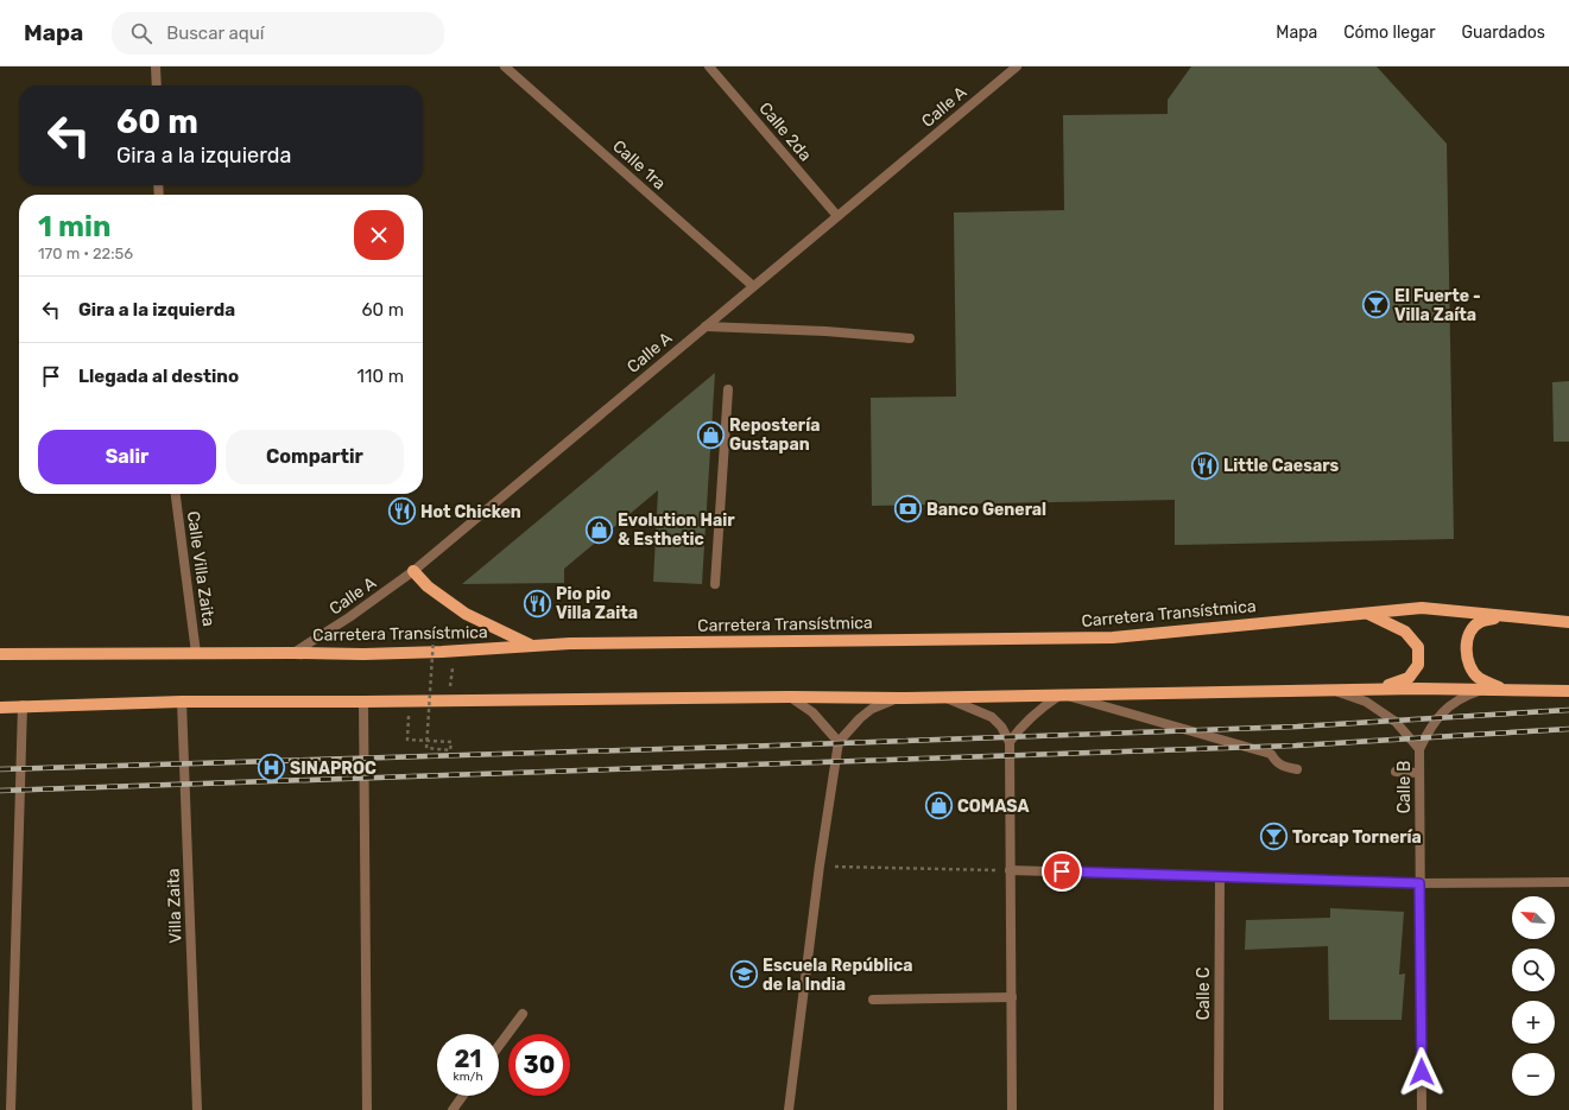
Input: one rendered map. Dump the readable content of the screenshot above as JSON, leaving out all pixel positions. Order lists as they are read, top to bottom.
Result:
{
  "streets": {
    "main road": ["Carretera Transístmica"],
    "street": [
      "Calle A",
      "Calle 2da",
      "Calle 1ra",
      "Calle Villa Zaita",
      "Calle B",
      "Villa Zaita",
      "Calle C"
    ]
  },
  "crossings": [
    ["Calle A", "Calle 2da"],
    ["Calle A", "Calle 1ra"],
    ["Calle A", "Carretera Transístmica"],
    ["Calle Villa Zaita", "Carretera Transístmica"]
  ],
  "places": {
    "bar": ["El Fuerte - Villa Zaíta", "Torcap Tornería"],
    "shop": ["Repostería Gustapan", "Evolution Hair & Esthetic", "COMASA"],
    "restaurant": ["Little Caesars", "Hot Chicken", "Pio pio Villa Zaita"],
    "bank": ["Banco General"],
    "hospital": ["SINAPROC"],
    "school or university": ["Escuela República de la India"]
  },
  "north": "top left",
  "page": {
    "header": "Mapa",
    "search": "Buscar aquí",
    "nav": ["Mapa", "Cómo llegar", "Guardados"],
    "turn": ["60 m", "Gira a la izquierda"],
    "heading": ["1 min", "170 m · 22:56"],
    "list": [
      {
        "name": "Gira a la izquierda",
        "value": "60 m"
      },
      {
        "name": "Llegada al destino",
        "value": "110 m"
      }
    ],
    "buttons": ["Salir", "Compartir"],
    "map_buttons": ["+", "−"],
    "speed": "21 km/h",
    "limit": "30"
  }
}
